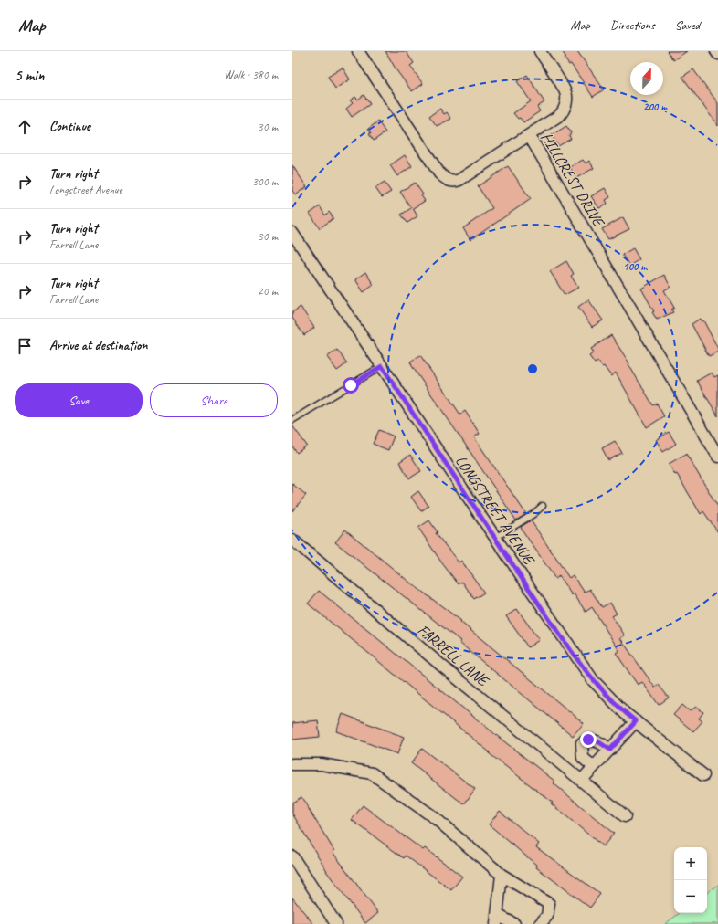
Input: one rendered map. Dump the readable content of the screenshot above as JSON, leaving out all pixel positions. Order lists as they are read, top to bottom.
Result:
{
  "streets": {
    "street": ["HILLCREST DRIVE", "LONGSTREET AVENUE", "FARRELL LANE"]
  },
  "north": "top",
  "page": {
    "header": "Map",
    "nav": ["Map", "Directions", "Saved"],
    "heading": ["5 min", "Walk · 380 m"],
    "list": [
      ["Continue", "30 m"],
      ["Turn right", "Longstreet Avenue", "300 m"],
      ["Turn right", "Farrell Lane", "30 m"],
      ["Turn right", "Farrell Lane", "20 m"],
      "Arrive at destination"
    ],
    "buttons": ["Save", "Share"],
    "map_buttons": ["+", "−"]
  },
  "rings": ["200 m", "100 m"]
}
